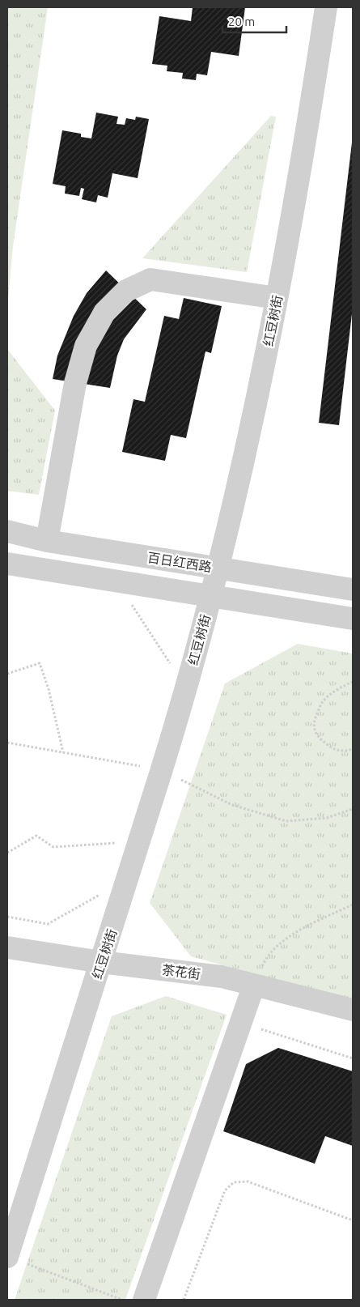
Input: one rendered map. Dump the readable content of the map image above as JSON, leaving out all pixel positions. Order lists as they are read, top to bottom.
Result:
{
  "streets": {
    "street": ["红豆树街", "百日红西路", "茶花街"]
  },
  "crossings": [
    ["红豆树街", "百日红西路"],
    ["红豆树街", "茶花街"]
  ],
  "scale_bar": "20 m"
}
